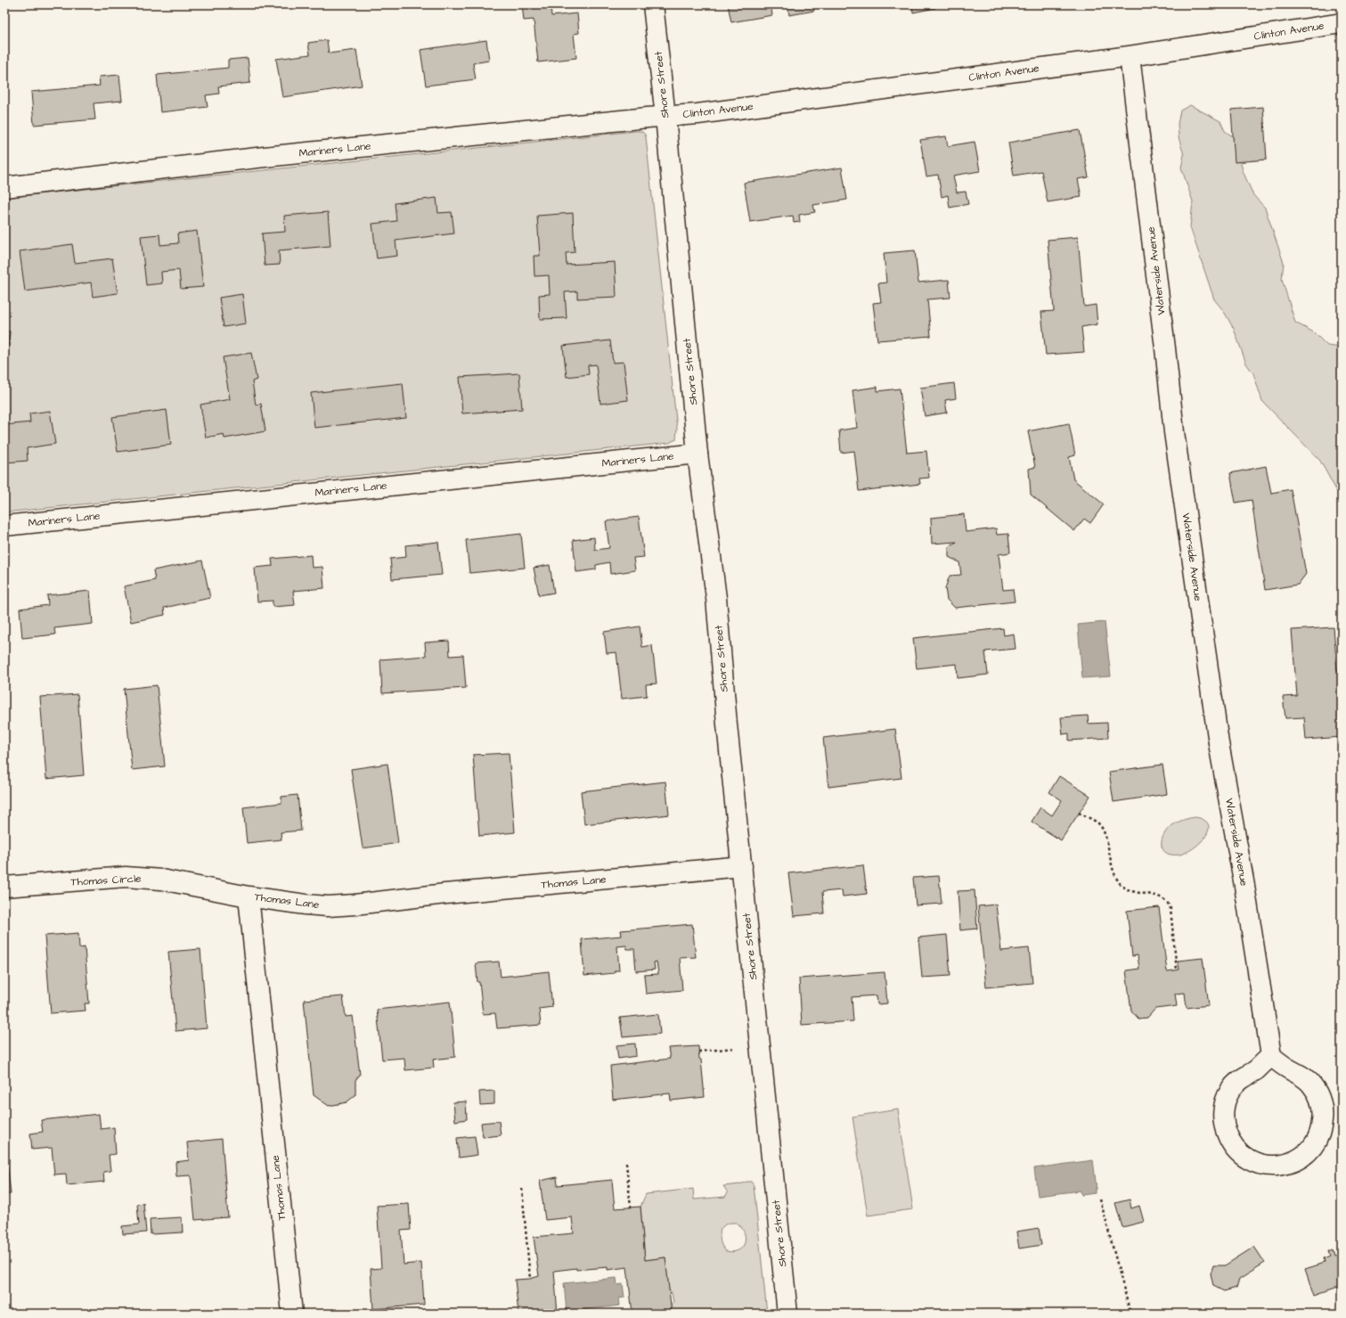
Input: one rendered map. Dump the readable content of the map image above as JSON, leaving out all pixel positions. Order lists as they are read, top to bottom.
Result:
{
  "streets": {
    "street": [
      "Clinton Avenue",
      "Shore Street",
      "Mariners Lane",
      "Waterside Avenue",
      "Thomas Circle",
      "Thomas Lane"
    ]
  },
  "crossings": [
    ["Clinton Avenue", "Shore Street"],
    ["Clinton Avenue", "Mariners Lane"],
    ["Clinton Avenue", "Waterside Avenue"],
    ["Shore Street", "Mariners Lane"],
    ["Shore Street", "Thomas Lane"],
    ["Thomas Circle", "Thomas Lane"]
  ]
}
